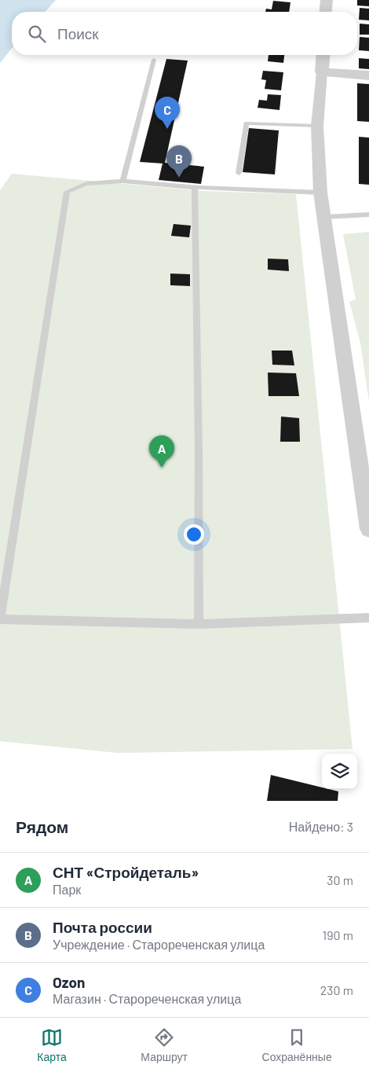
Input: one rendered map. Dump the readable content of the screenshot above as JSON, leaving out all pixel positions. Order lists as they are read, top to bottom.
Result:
{
  "page": {
    "search": "Поиск",
    "pins": ["C", "B", "A"],
    "heading": ["Рядом", "Найдено: 3"],
    "list": [
      {
        "mark": "A",
        "name": "СНТ «Стройдеталь»",
        "note": "Парк",
        "value": "30 m"
      },
      {
        "mark": "B",
        "name": "Почта россии",
        "note": "Учреждение · Старореченская улица",
        "value": "190 m"
      },
      {
        "mark": "C",
        "name": "Ozon",
        "note": "Магазин · Старореченская улица",
        "value": "230 m"
      }
    ],
    "nav": ["Карта", "Маршрут", "Сохранённые"]
  }
}
